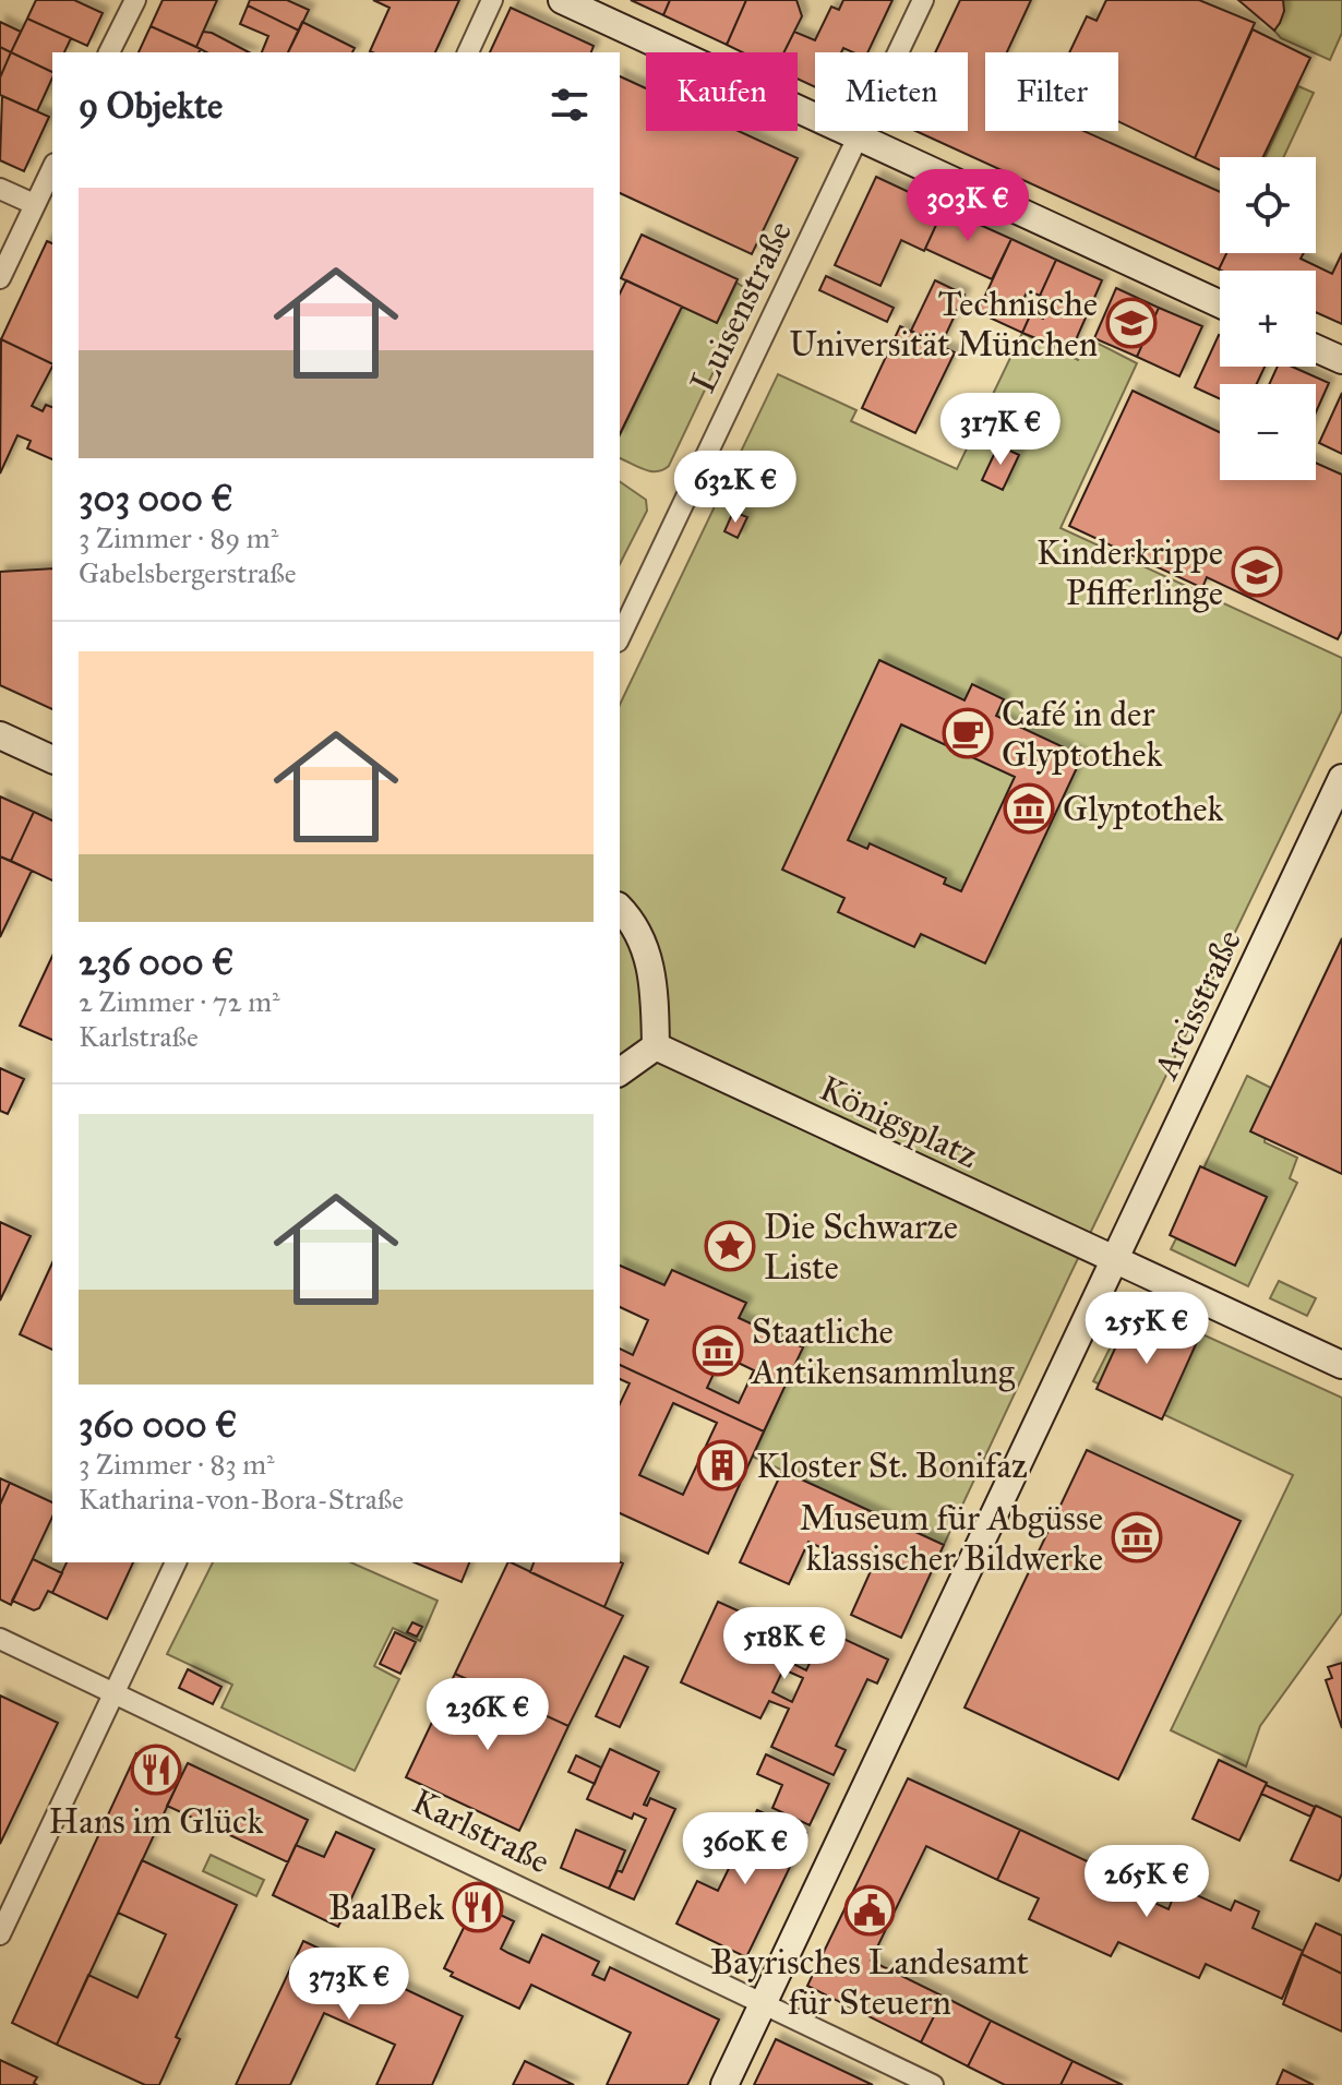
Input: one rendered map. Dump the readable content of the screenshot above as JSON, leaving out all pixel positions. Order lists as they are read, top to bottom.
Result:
{
  "streets": {
    "main road": ["Arcisstraße", "Königsplatz"],
    "street": ["Luisenstraße", "Karlstraße"]
  },
  "crossings": [
    ["Arcisstraße", "Königsplatz"],
    ["Arcisstraße", "Karlstraße"]
  ],
  "places": {
    "school or university": ["Technische Universität München", "Kinderkrippe Pfifferlinge"],
    "cafe": ["Café in der Glyptothek"],
    "museum": ["Glyptothek", "Staatliche Antikensammlung", "Museum für Abgüsse klassischer Bildwerke"],
    "place": ["Die Schwarze Liste"],
    "building": ["Kloster St. Bonifaz"],
    "restaurant": ["Hans im Glück", "BaalBek"],
    "public building": ["Bayrisches Landesamt für Steuern"]
  },
  "page": {
    "chip": ["Kaufen", "Mieten", "Filter"],
    "heading": "9 Objekte",
    "map_buttons": ["+", "−"],
    "list": [
      {
        "name": "303 000 €",
        "note": "3 Zimmer · 89 m² · Gabelsbergerstraße"
      },
      {
        "name": "236 000 €",
        "note": "2 Zimmer · 72 m² · Karlstraße"
      },
      {
        "name": "360 000 €",
        "note": "3 Zimmer · 83 m² · Katharina-von-Bora-Straße"
      }
    ],
    "price": [
      "303K €",
      "317K €",
      "632K €",
      "255K €",
      "518K €",
      "236K €",
      "360K €",
      "265K €",
      "373K €"
    ]
  }
}
